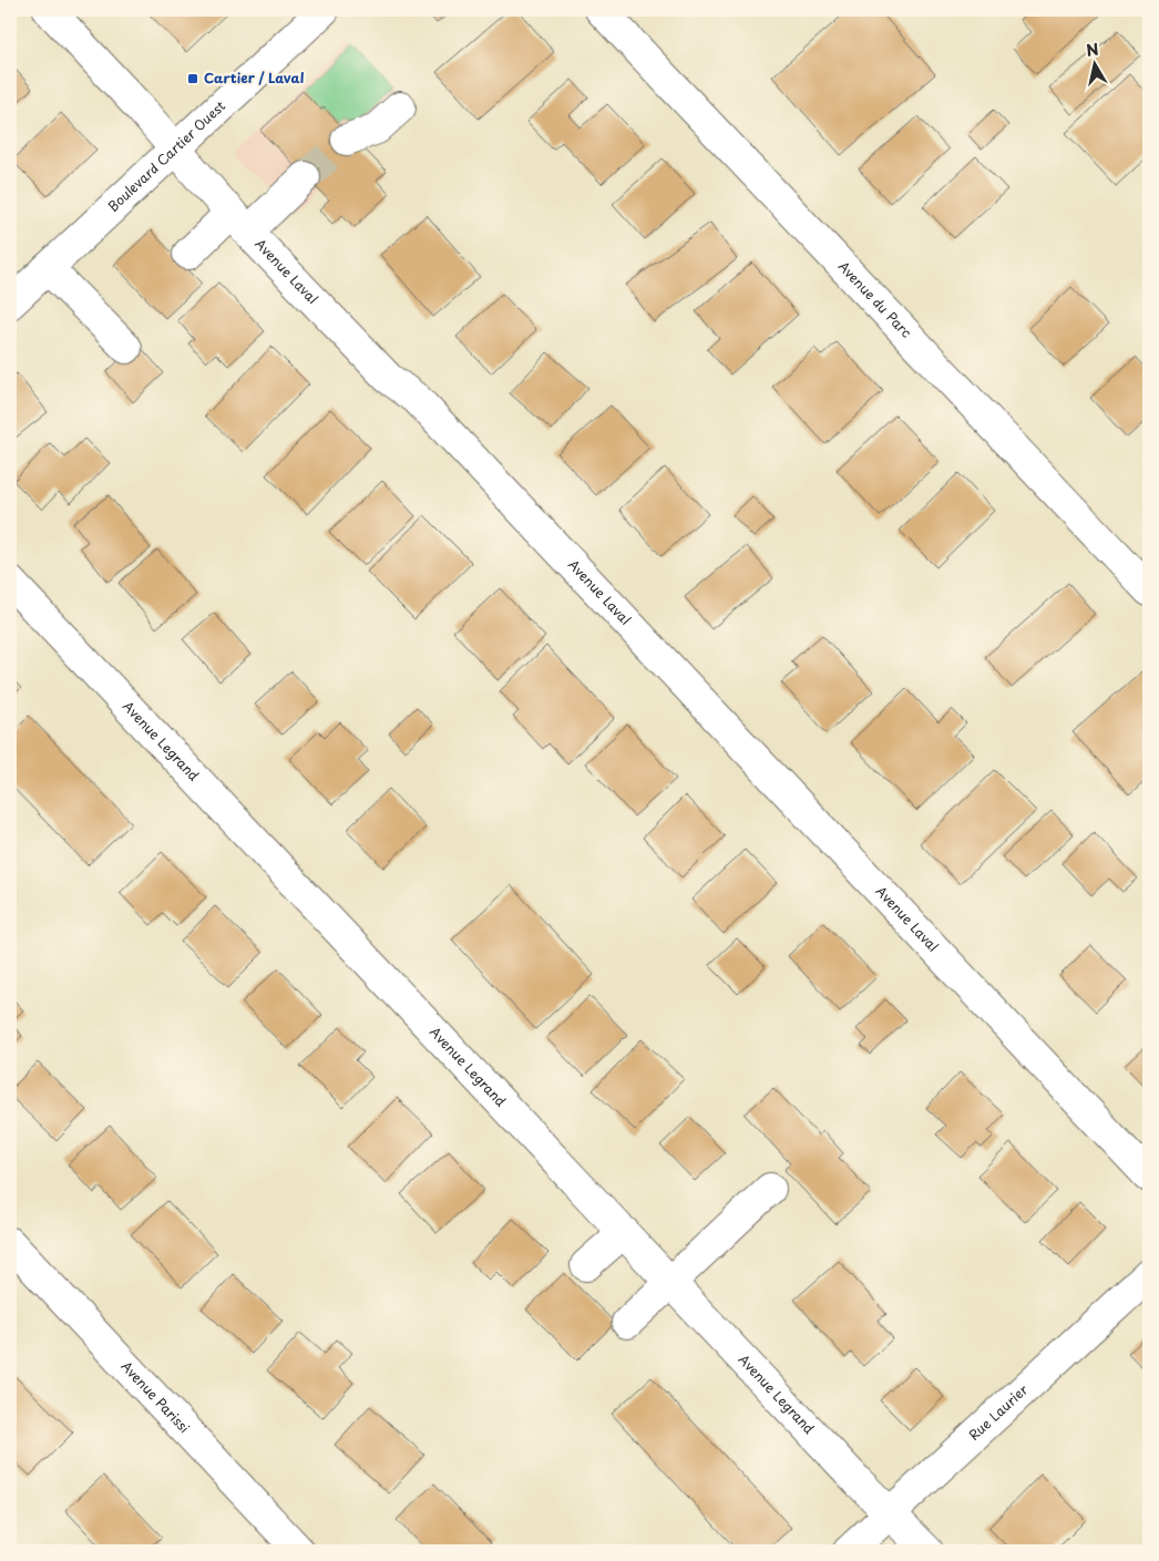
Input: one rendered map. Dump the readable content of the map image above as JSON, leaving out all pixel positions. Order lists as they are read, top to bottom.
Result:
{
  "streets": {
    "street": [
      "Boulevard Cartier Ouest",
      "Avenue Laval",
      "Avenue du Parc",
      "Avenue Legrand",
      "Avenue Parissi",
      "Rue Laurier"
    ]
  },
  "crossings": [
    ["Boulevard Cartier Ouest", "Avenue Laval"],
    ["Avenue Legrand", "Rue Laurier"]
  ],
  "places": {
    "transit": ["Cartier / Laval"]
  },
  "north": "top"
}
